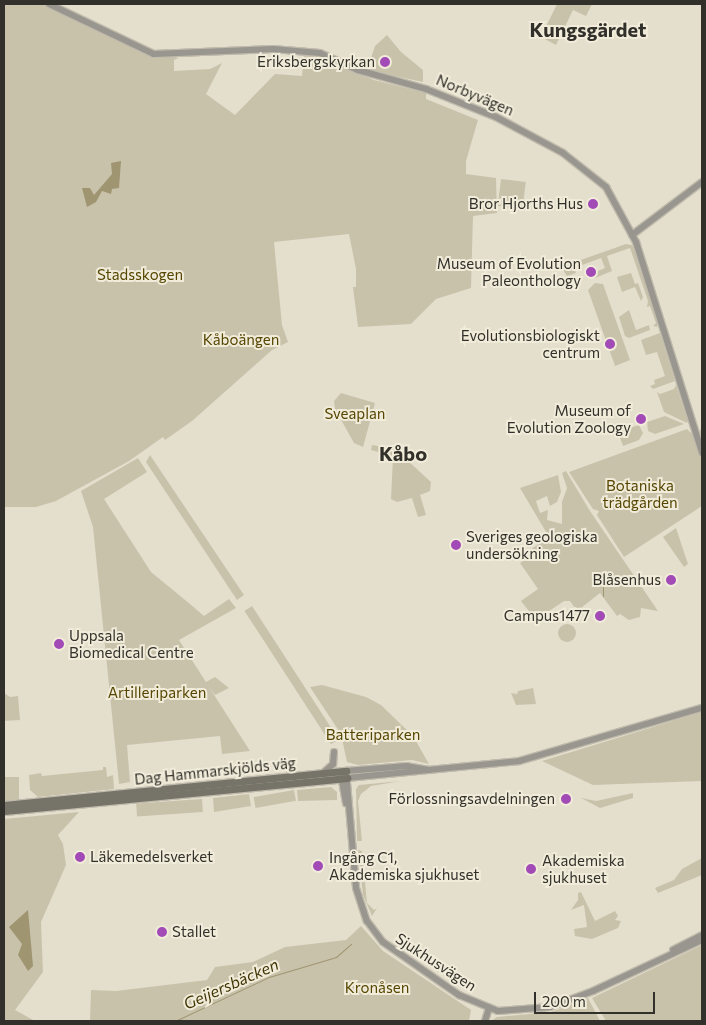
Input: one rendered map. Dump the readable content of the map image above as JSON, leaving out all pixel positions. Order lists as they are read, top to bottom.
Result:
{
  "streets": {
    "main road": ["Dag Hammarskjölds väg"],
    "street": ["Norbyvägen", "Sjukhusvägen"]
  },
  "crossings": [
    ["Dag Hammarskjölds väg", "Sjukhusvägen"]
  ],
  "districts": ["Kungsgärdet", "Kåbo"],
  "water": ["Geijersbäcken"],
  "parks": [
    "Stadsskogen",
    "Kåboängen",
    "Sveaplan",
    "Botaniska trädgården",
    "Artilleriparken",
    "Batteriparken",
    "Kronåsen"
  ],
  "places": [
    "Eriksbergskyrkan",
    "Bror Hjorths Hus",
    "Museum of Evolution Paleonthology",
    "Evolutionsbiologiskt centrum",
    "Museum of Evolution Zoology",
    "Sveriges geologiska undersökning",
    "Blåsenhus",
    "Campus1477",
    "Uppsala Biomedical Centre",
    "Förlossningsavdelningen",
    "Läkemedelsverket",
    "Ingång C1, Akademiska sjukhuset",
    "Akademiska sjukhuset",
    "Stallet"
  ],
  "scale_bar": "200 m"
}
